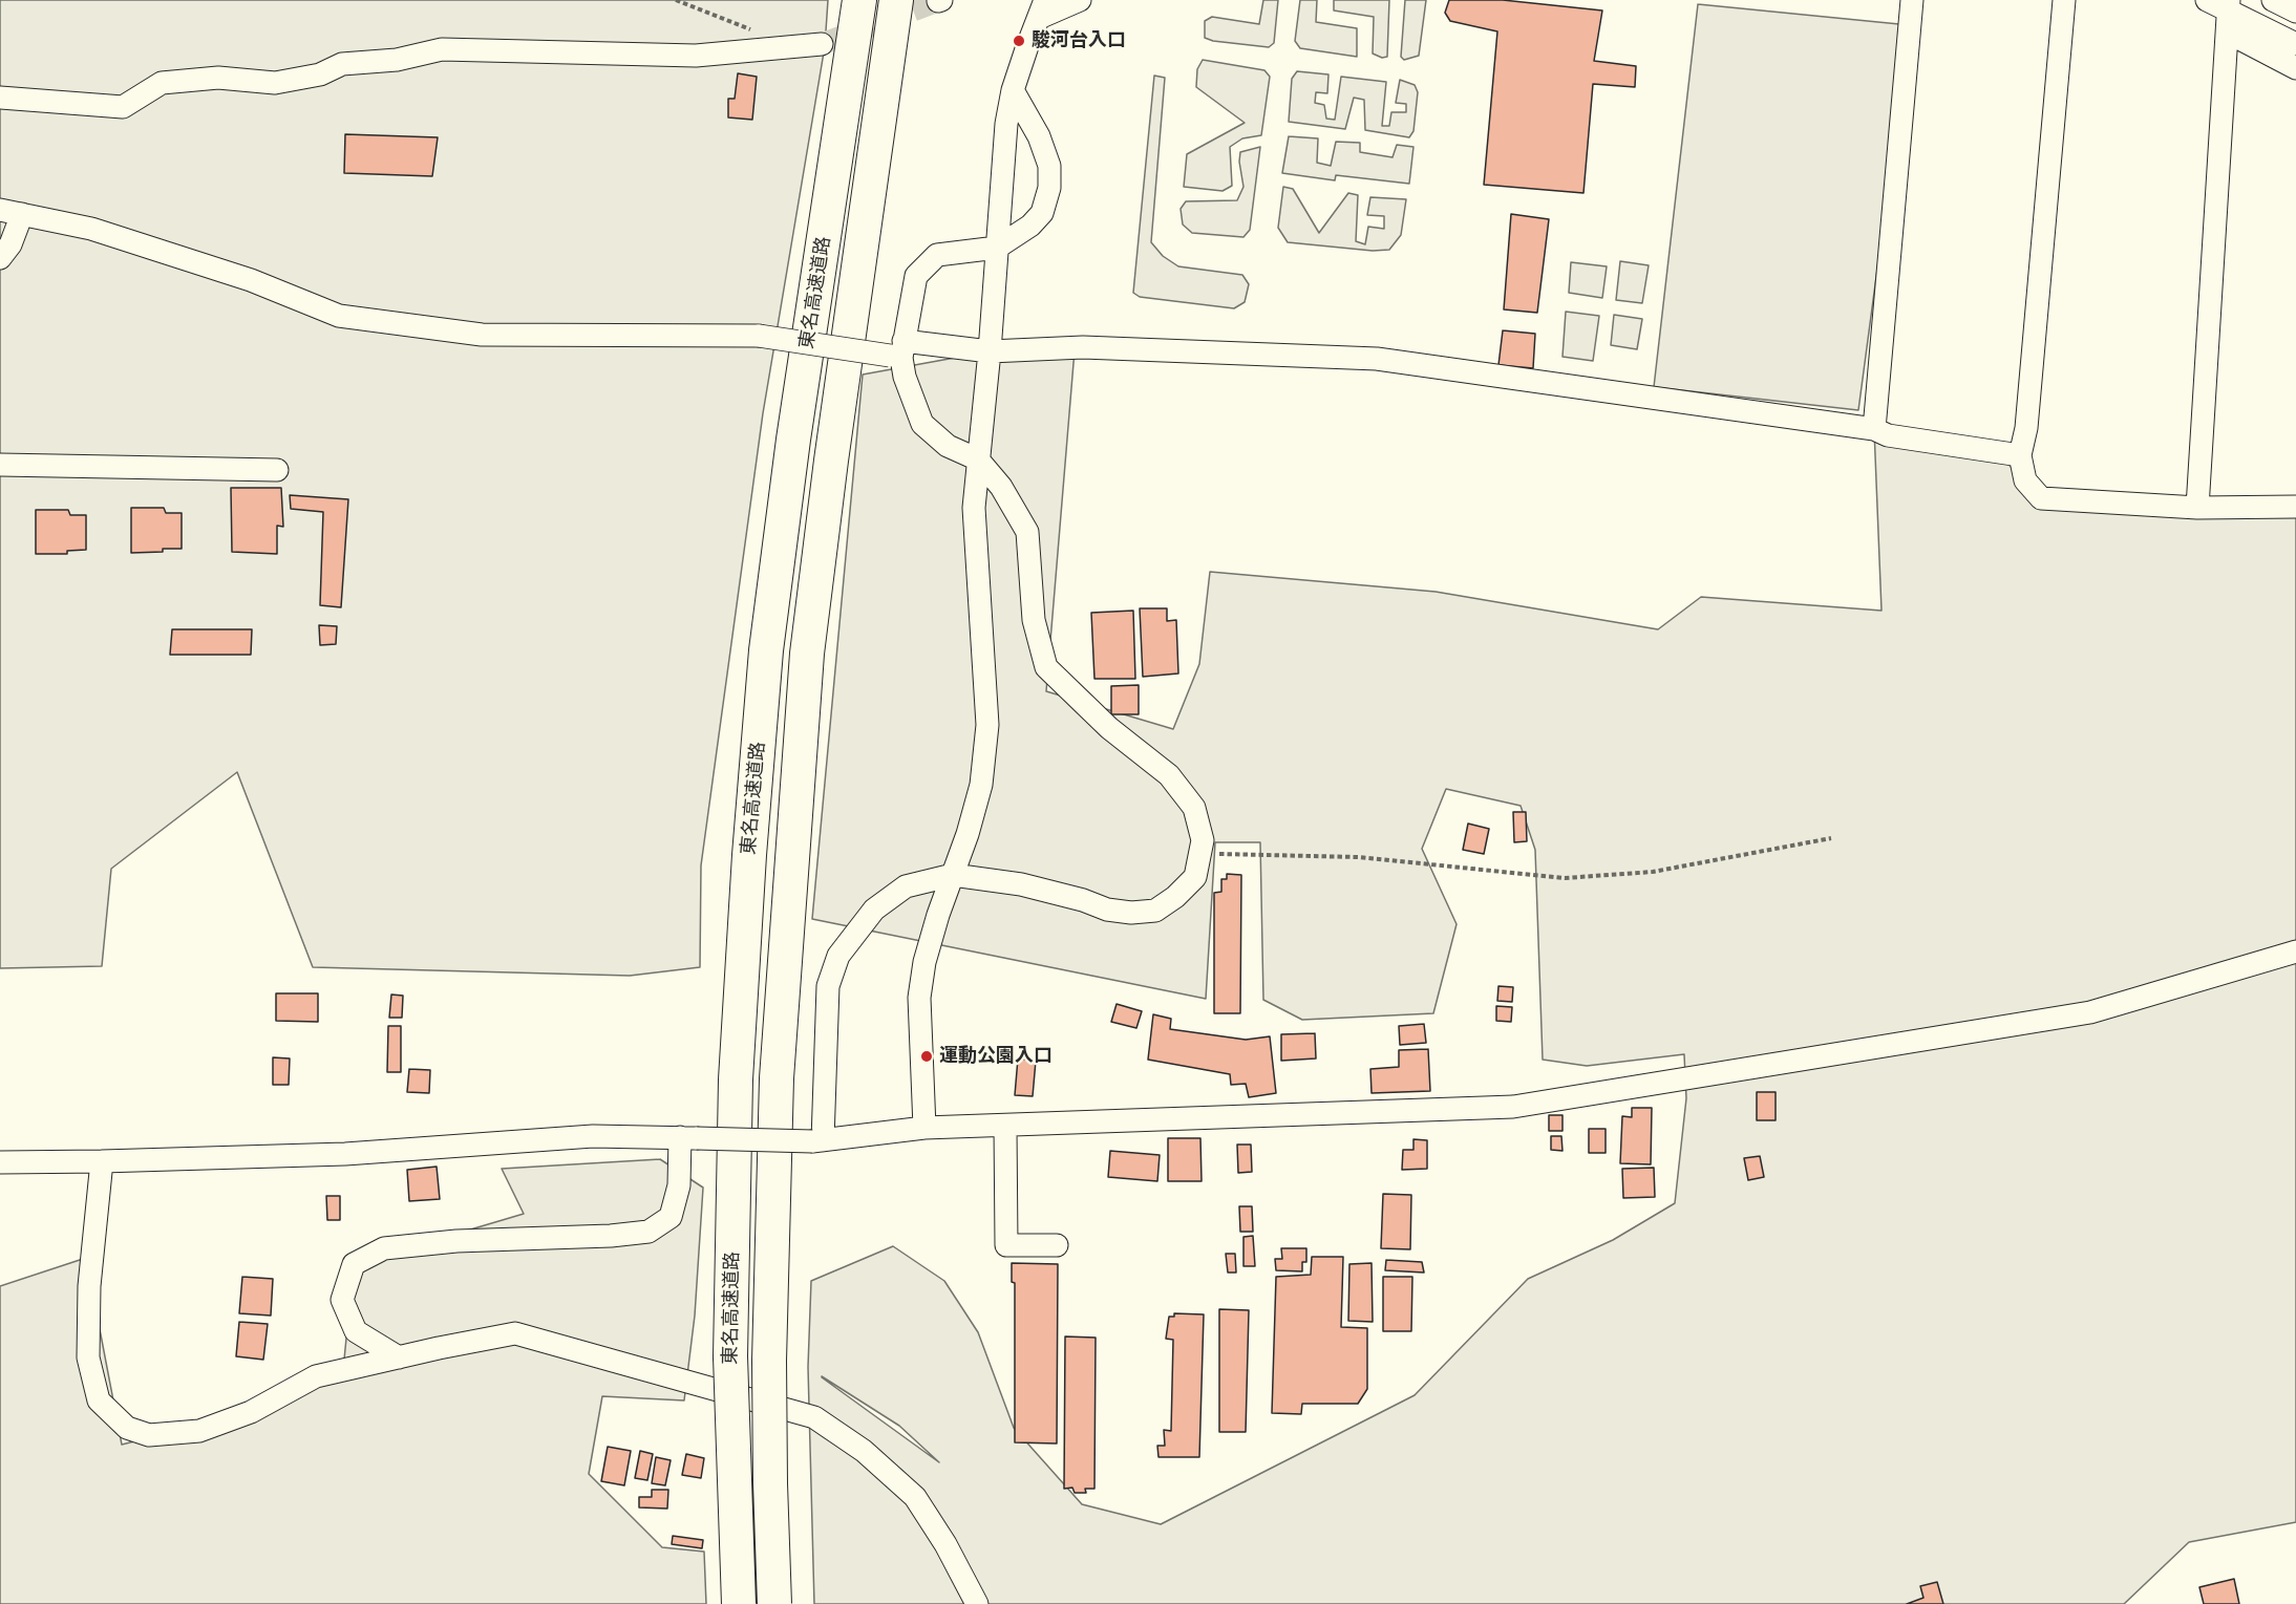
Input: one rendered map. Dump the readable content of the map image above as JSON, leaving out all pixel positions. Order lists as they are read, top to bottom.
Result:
{
  "streets": {
    "highway": ["東名高速道路"]
  },
  "places": ["駿河台入口", "運動公園入口"]
}
